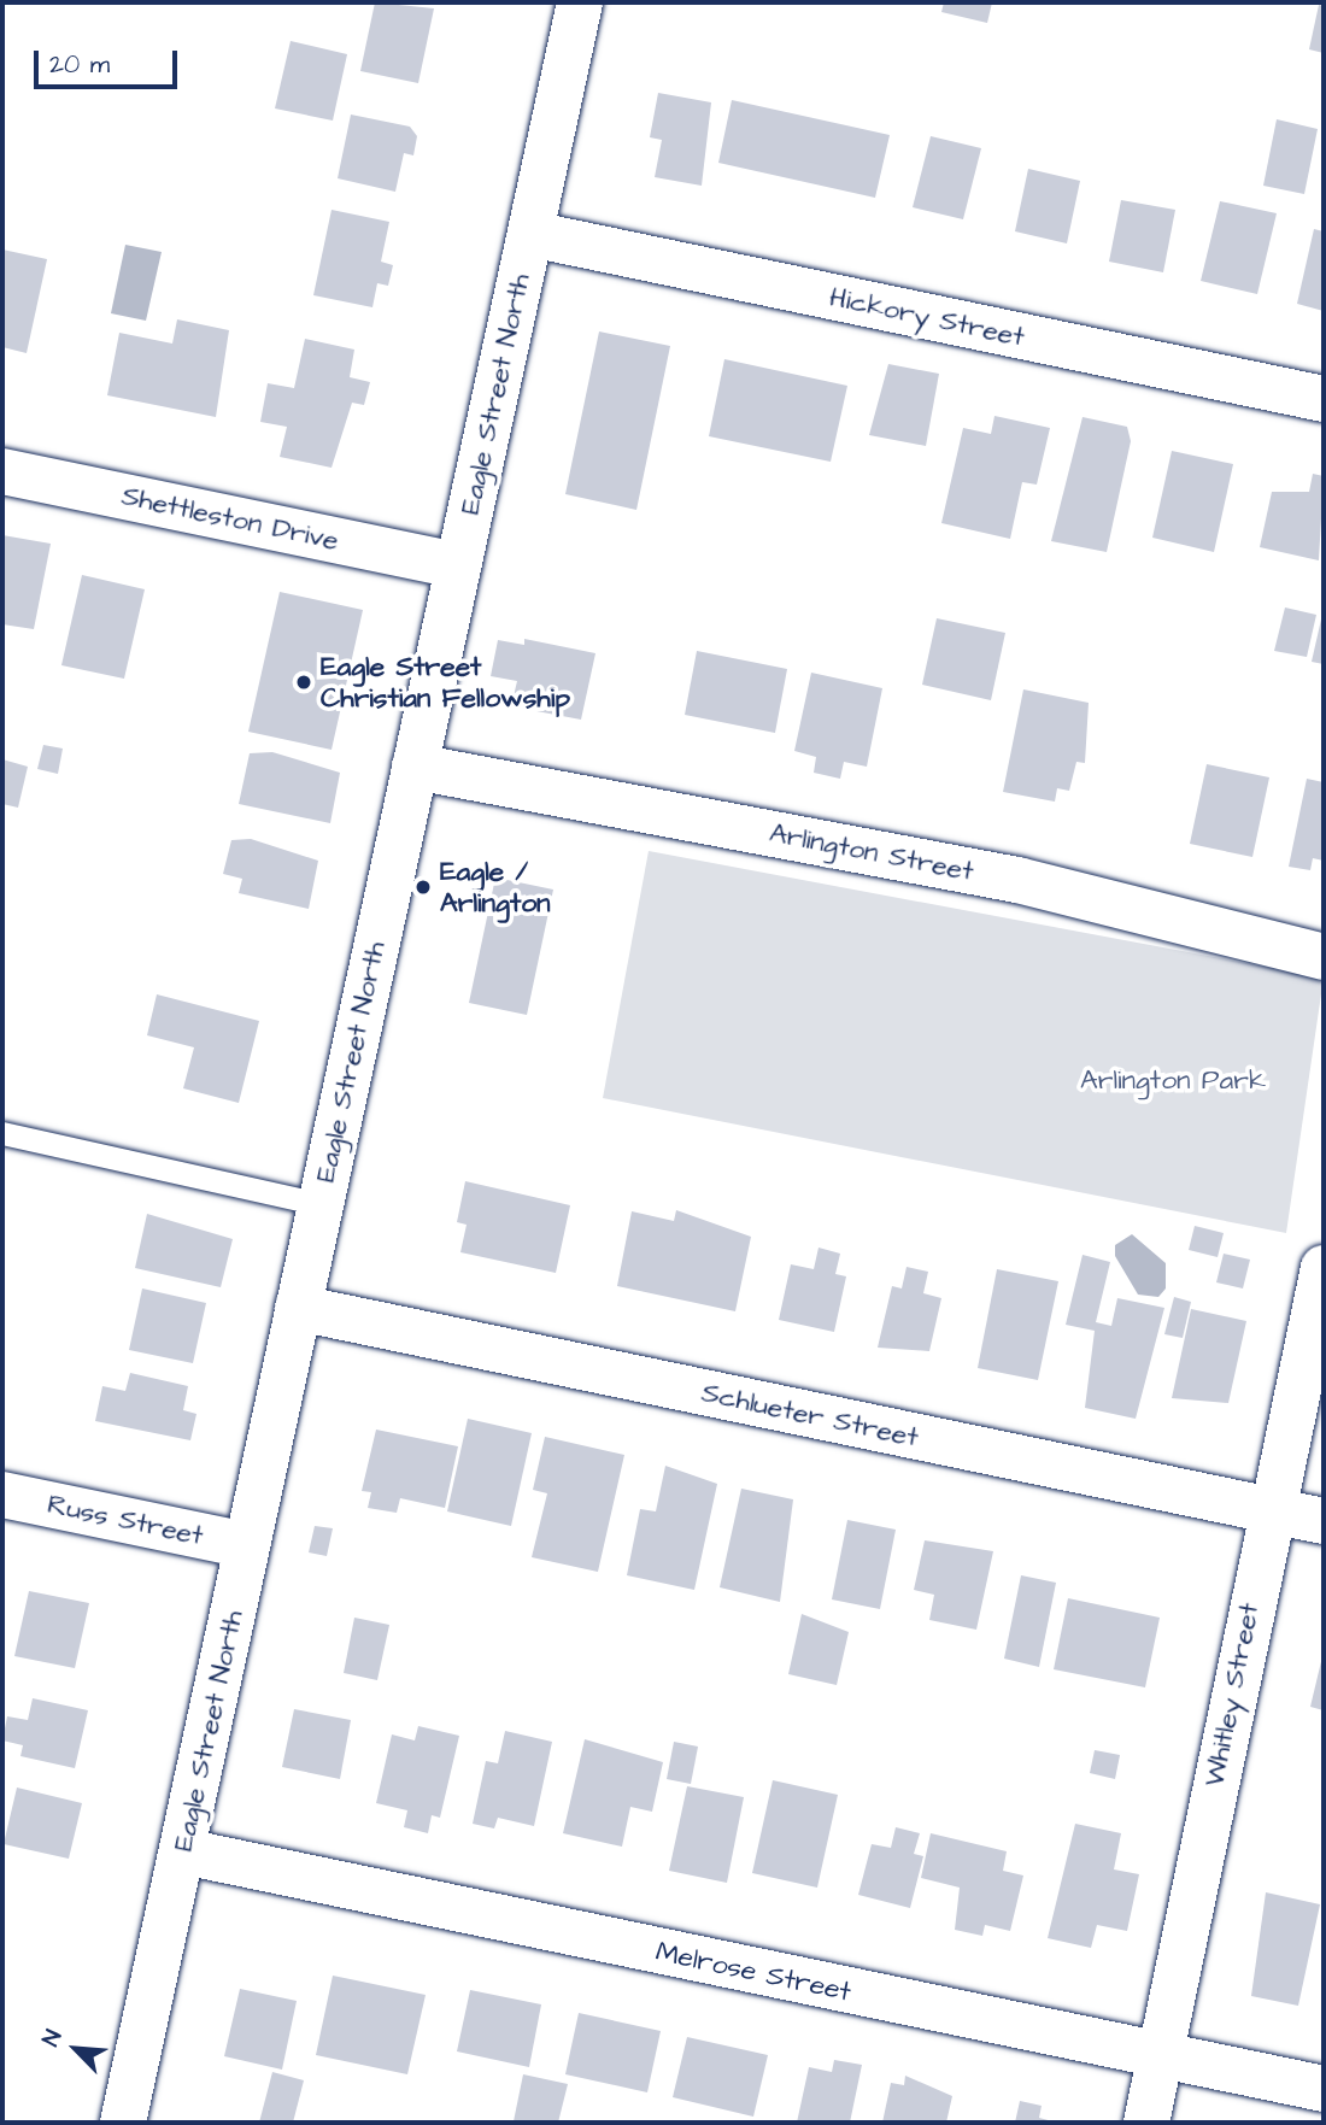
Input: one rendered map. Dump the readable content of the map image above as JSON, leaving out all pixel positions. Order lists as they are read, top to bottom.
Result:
{
  "streets": {
    "street": [
      "Hickory Street",
      "Eagle Street North",
      "Shettleston Drive",
      "Arlington Street",
      "Schlueter Street",
      "Russ Street",
      "Whitley Street",
      "Melrose Street"
    ]
  },
  "crossings": [
    ["Hickory Street", "Eagle Street North"],
    ["Eagle Street North", "Shettleston Drive"],
    ["Eagle Street North", "Arlington Street"],
    ["Eagle Street North", "Schlueter Street"],
    ["Eagle Street North", "Russ Street"],
    ["Eagle Street North", "Melrose Street"],
    ["Schlueter Street", "Whitley Street"],
    ["Whitley Street", "Melrose Street"]
  ],
  "parks": ["Arlington Park"],
  "places": ["Eagle Street Christian Fellowship", "Eagle / Arlington"],
  "scale_bar": "20 m",
  "north": "top left"
}
